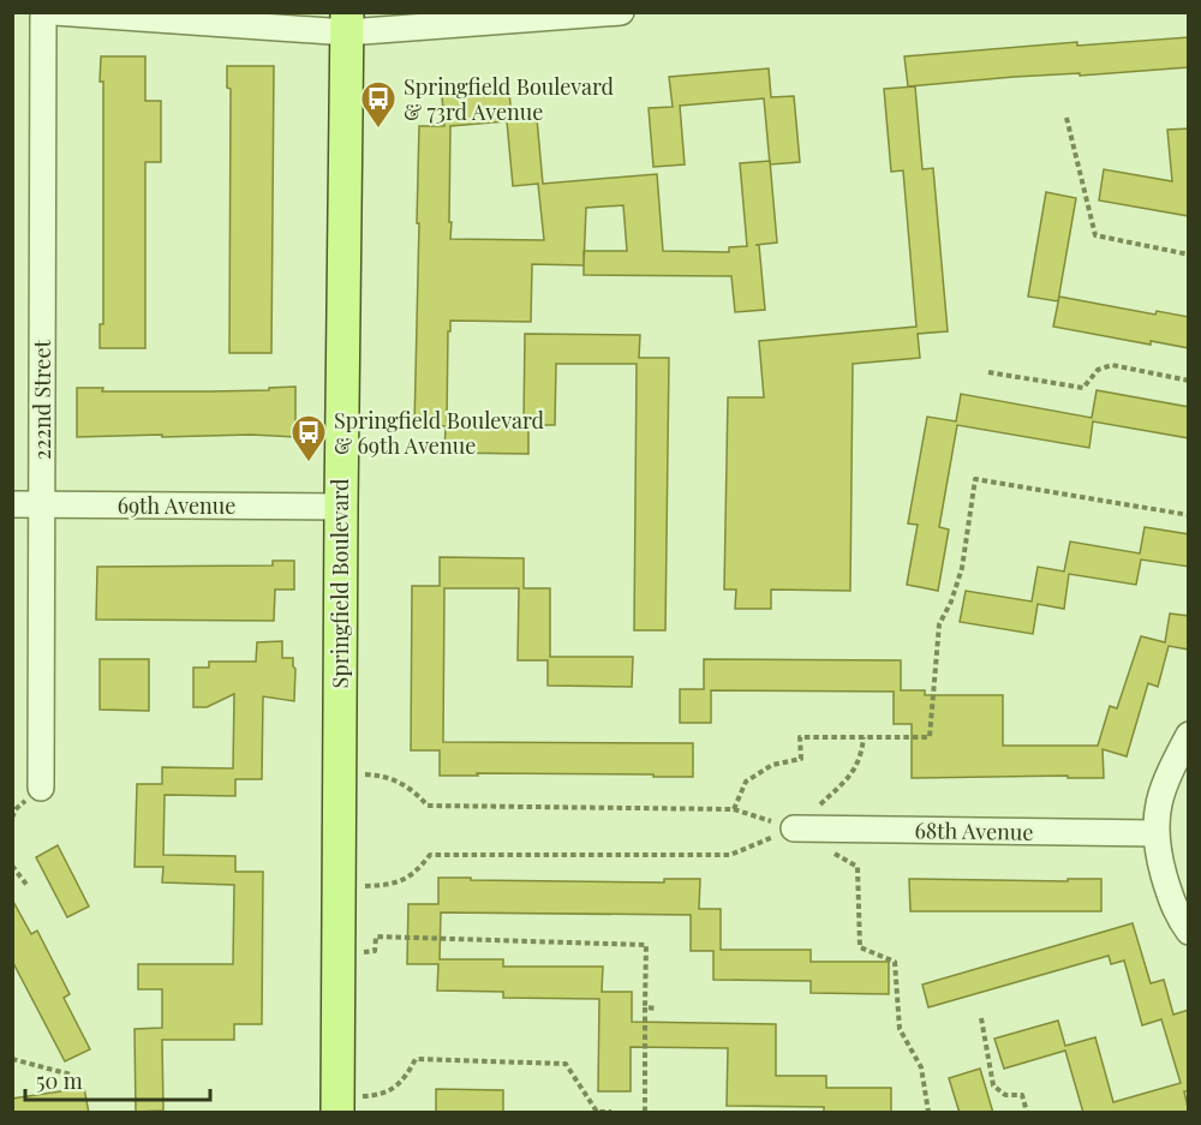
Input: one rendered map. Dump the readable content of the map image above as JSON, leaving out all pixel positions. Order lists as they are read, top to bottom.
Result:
{
  "streets": {
    "main road": ["Springfield Boulevard"],
    "street": ["222nd Street", "69th Avenue", "68th Avenue"]
  },
  "crossings": [
    ["222nd Street", "69th Avenue"],
    ["69th Avenue", "Springfield Boulevard"]
  ],
  "places": {
    "bus stop": ["Springfield Boulevard & 73rd Avenue", "Springfield Boulevard & 69th Avenue"]
  },
  "scale_bar": "50 m"
}
